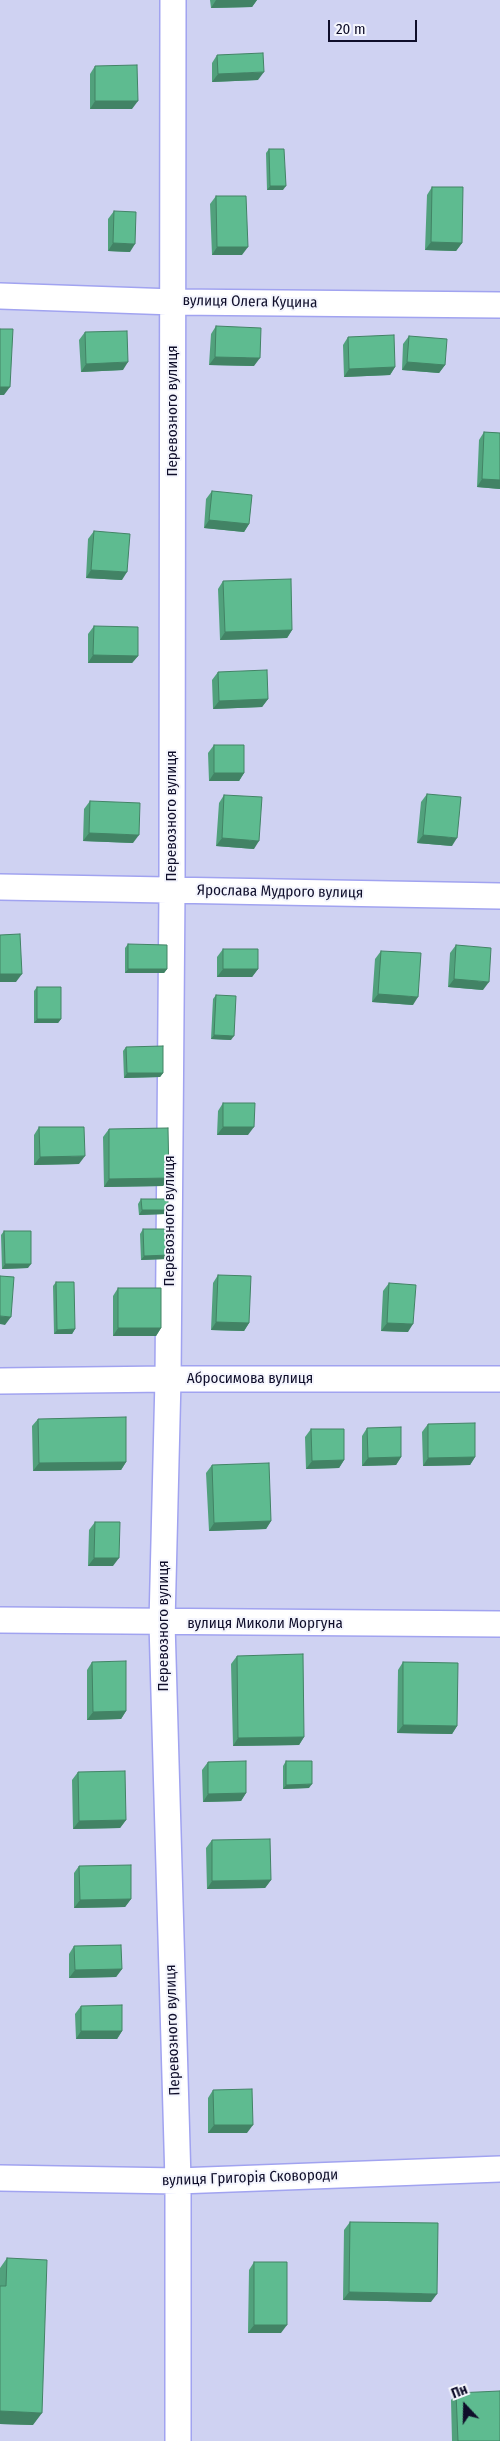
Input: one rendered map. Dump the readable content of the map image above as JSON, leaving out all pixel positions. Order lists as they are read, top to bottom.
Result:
{
  "streets": {
    "street": [
      "вулиця Олега Куцина",
      "Перевозного вулиця",
      "Ярослава Мудрого вулиця",
      "Абросимова вулиця",
      "вулиця Миколи Моргуна",
      "вулиця Григорія Сковороди"
    ]
  },
  "crossings": [
    ["вулиця Олега Куцина", "Перевозного вулиця"],
    ["Перевозного вулиця", "Ярослава Мудрого вулиця"],
    ["Перевозного вулиця", "Абросимова вулиця"],
    ["Перевозного вулиця", "вулиця Миколи Моргуна"],
    ["Перевозного вулиця", "вулиця Григорія Сковороди"]
  ],
  "scale_bar": "20 m",
  "north": "top"
}
